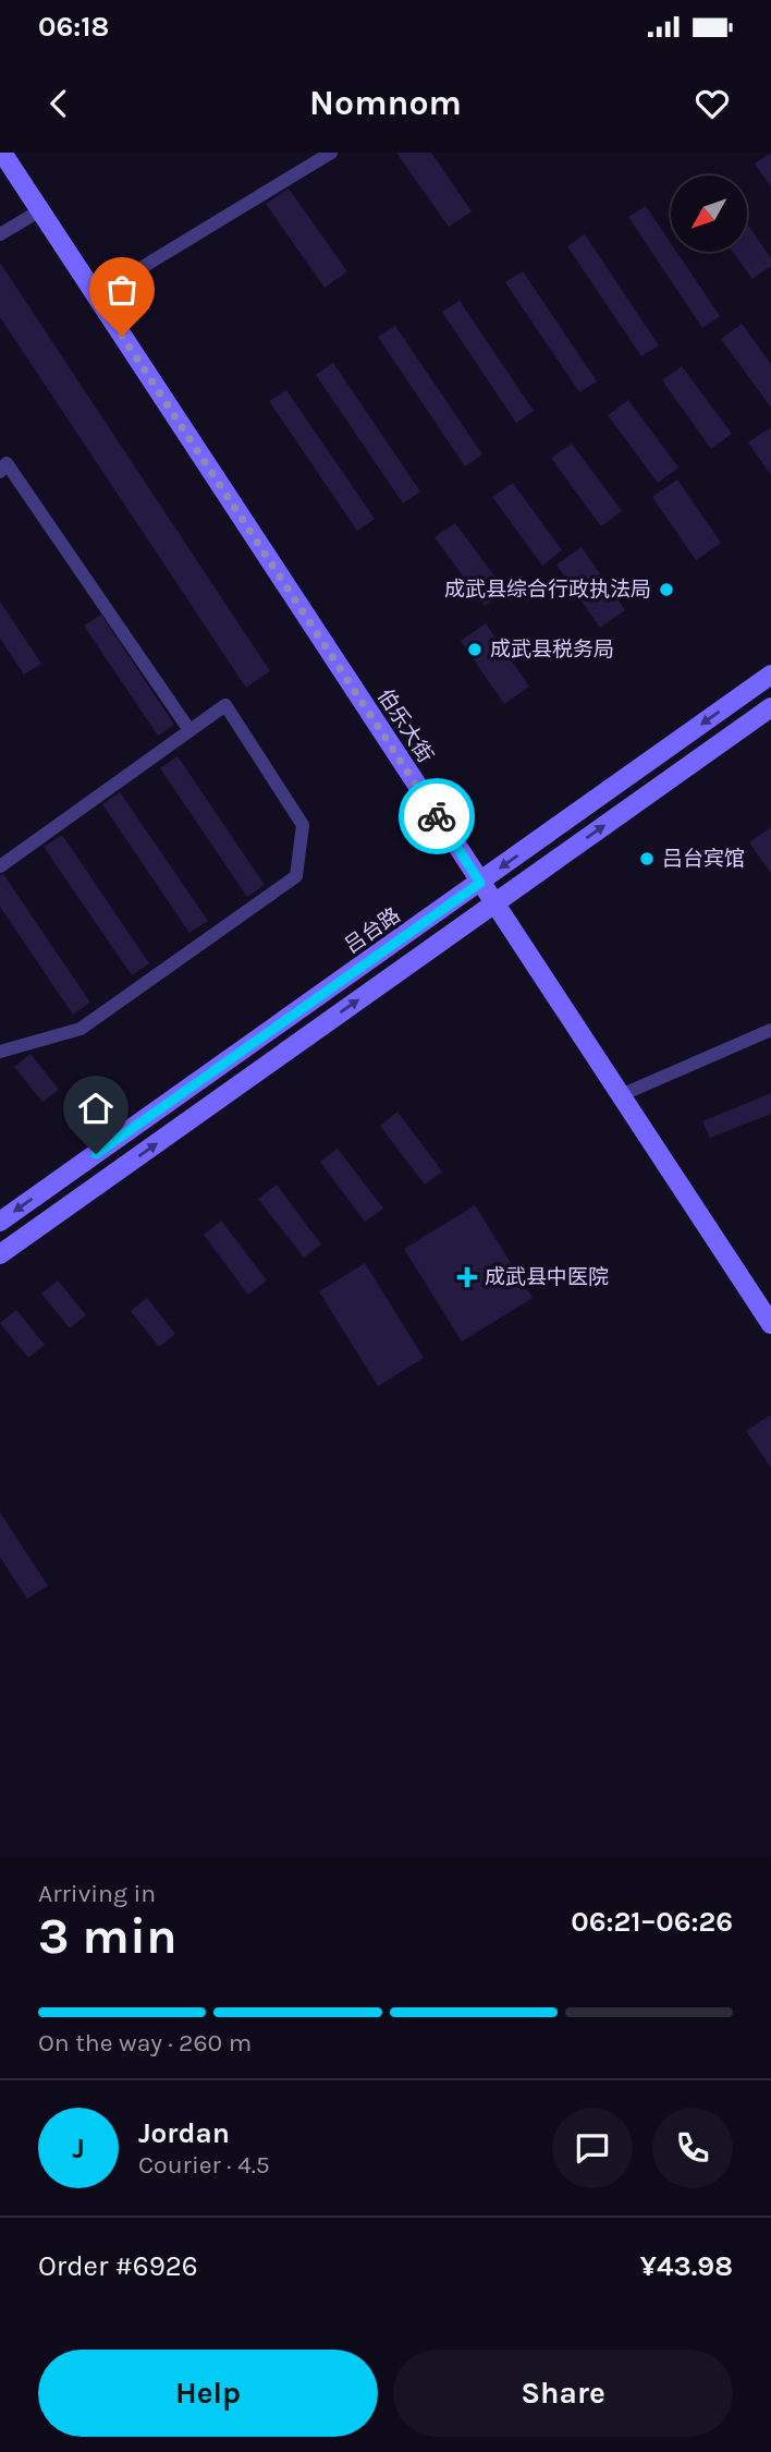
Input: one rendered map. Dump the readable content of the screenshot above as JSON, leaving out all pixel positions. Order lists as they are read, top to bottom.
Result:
{
  "streets": {
    "main road": ["伯乐大街", "吕台路"]
  },
  "crossings": [
    ["伯乐大街", "吕台路"]
  ],
  "places": {
    "other": ["成武县综合行政执法局", "成武县税务局", "吕台宾馆"],
    "health": ["成武县中医院"]
  },
  "north": "bottom left",
  "page": {
    "status": "06:18",
    "header": "Nomnom",
    "heading": ["3 min", "Arriving in", "06:21–06:26"],
    "panel": [
      "Jordan",
      "Courier · 4.5",
      "Order #6926",
      "¥43.98"
    ],
    "bar": "On the way · 260 m",
    "round": "J",
    "buttons": ["Help", "Share"]
  }
}
